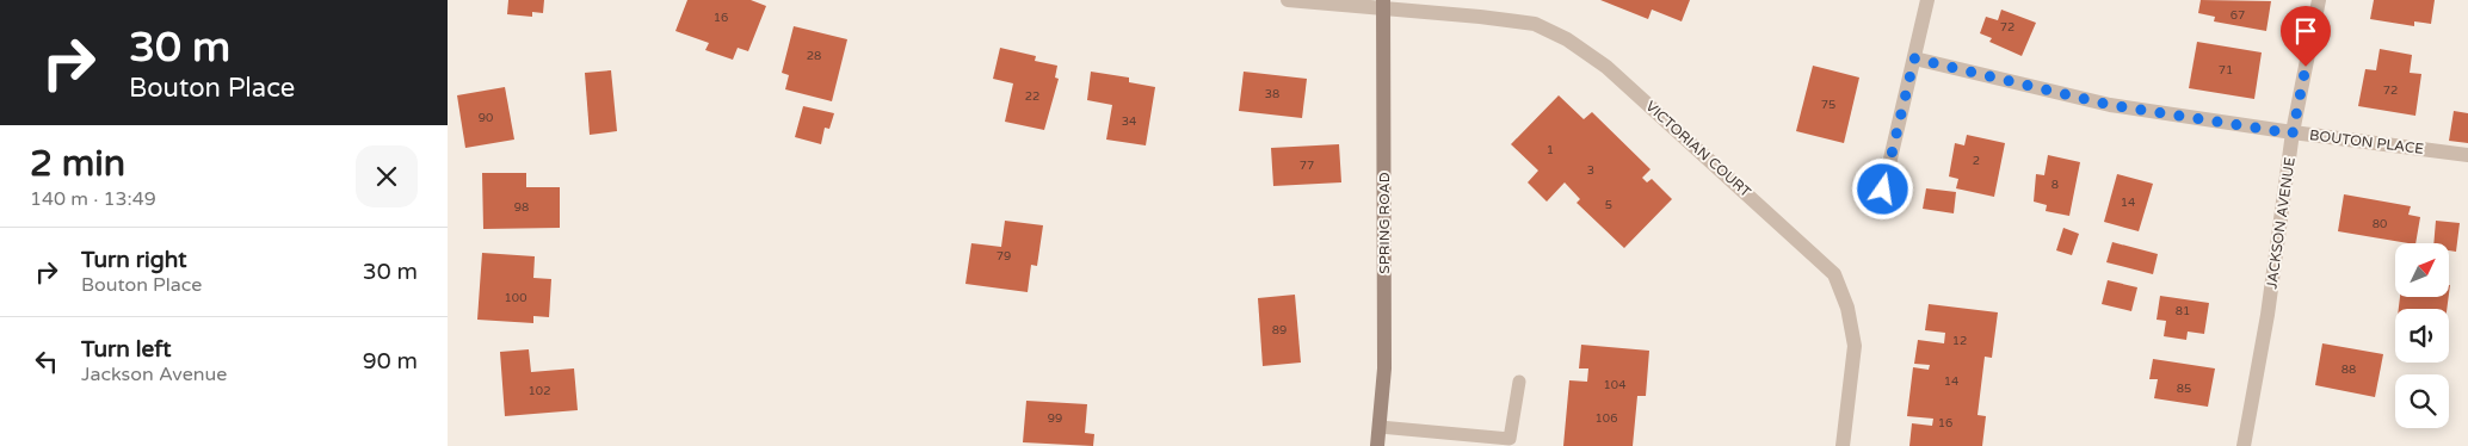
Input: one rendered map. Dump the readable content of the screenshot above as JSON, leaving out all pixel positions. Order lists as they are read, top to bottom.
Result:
{
  "streets": {
    "main road": ["SPRING ROAD"],
    "street": ["BOUTON PLACE", "VICTORIAN COURT", "JACKSON AVENUE"]
  },
  "crossings": [
    ["BOUTON PLACE", "JACKSON AVENUE"],
    ["VICTORIAN COURT", "SPRING ROAD"]
  ],
  "house_numbers": [
    "67",
    "16",
    "72",
    "28",
    "71",
    "72",
    "38",
    "22",
    "75",
    "90",
    "34",
    "1",
    "2",
    "77",
    "3",
    "8",
    "14",
    "5",
    "98",
    "80",
    "79",
    "100",
    "81",
    "89",
    "12",
    "88",
    "14",
    "104",
    "85",
    "102",
    "99",
    "106",
    "16"
  ],
  "north": "top right",
  "page": {
    "turn": ["30 m", "Bouton Place"],
    "heading": ["2 min", "140 m · 13:49"],
    "list": [
      {
        "name": "Turn right",
        "note": "Bouton Place",
        "value": "30 m"
      },
      {
        "name": "Turn left",
        "note": "Jackson Avenue",
        "value": "90 m"
      }
    ]
  }
}
